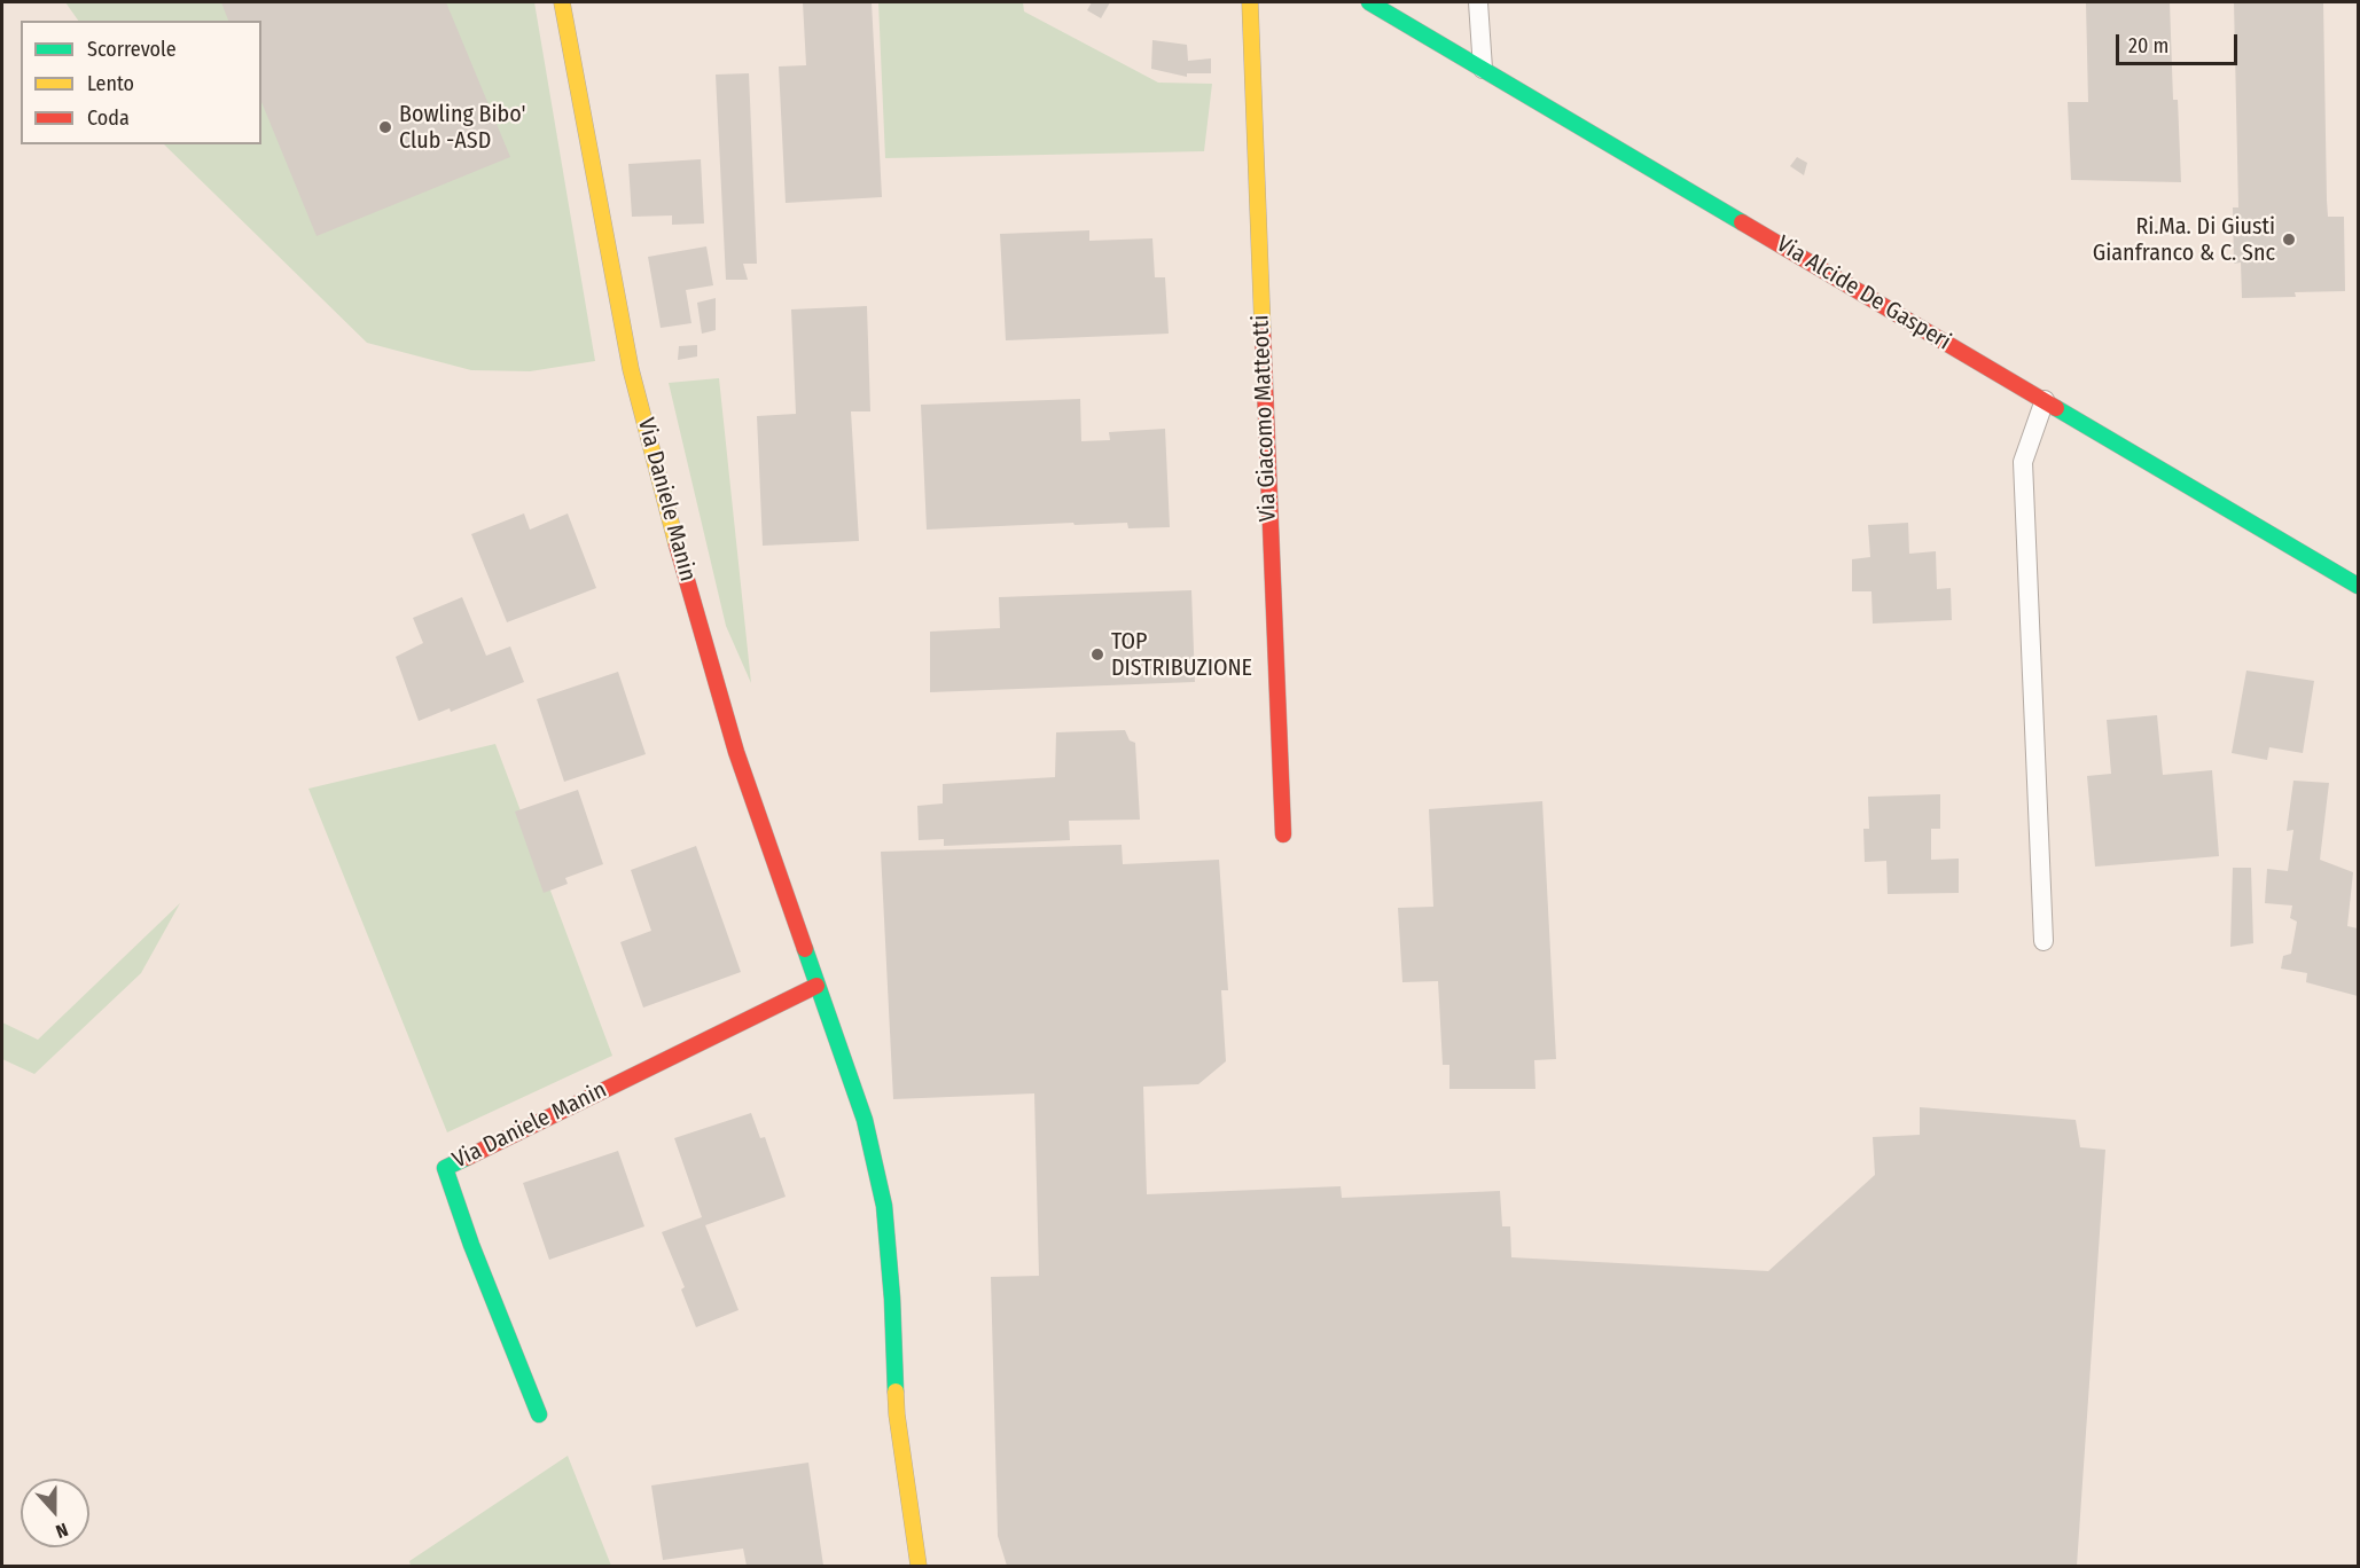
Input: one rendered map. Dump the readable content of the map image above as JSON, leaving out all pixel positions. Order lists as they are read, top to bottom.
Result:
{
  "streets": {
    "street": ["Via Alcide De Gasperi", "Via Giacomo Matteotti", "Via Daniele Manin"]
  },
  "places": ["Bowling Bibo' Club -ASD", "Ri.Ma. Di Giusti Gianfranco & C. Snc", "TOP DISTRIBUZIONE"],
  "legend": ["Scorrevole", "Lento", "Coda"],
  "scale_bar": "20 m",
  "north": "bottom"
}
